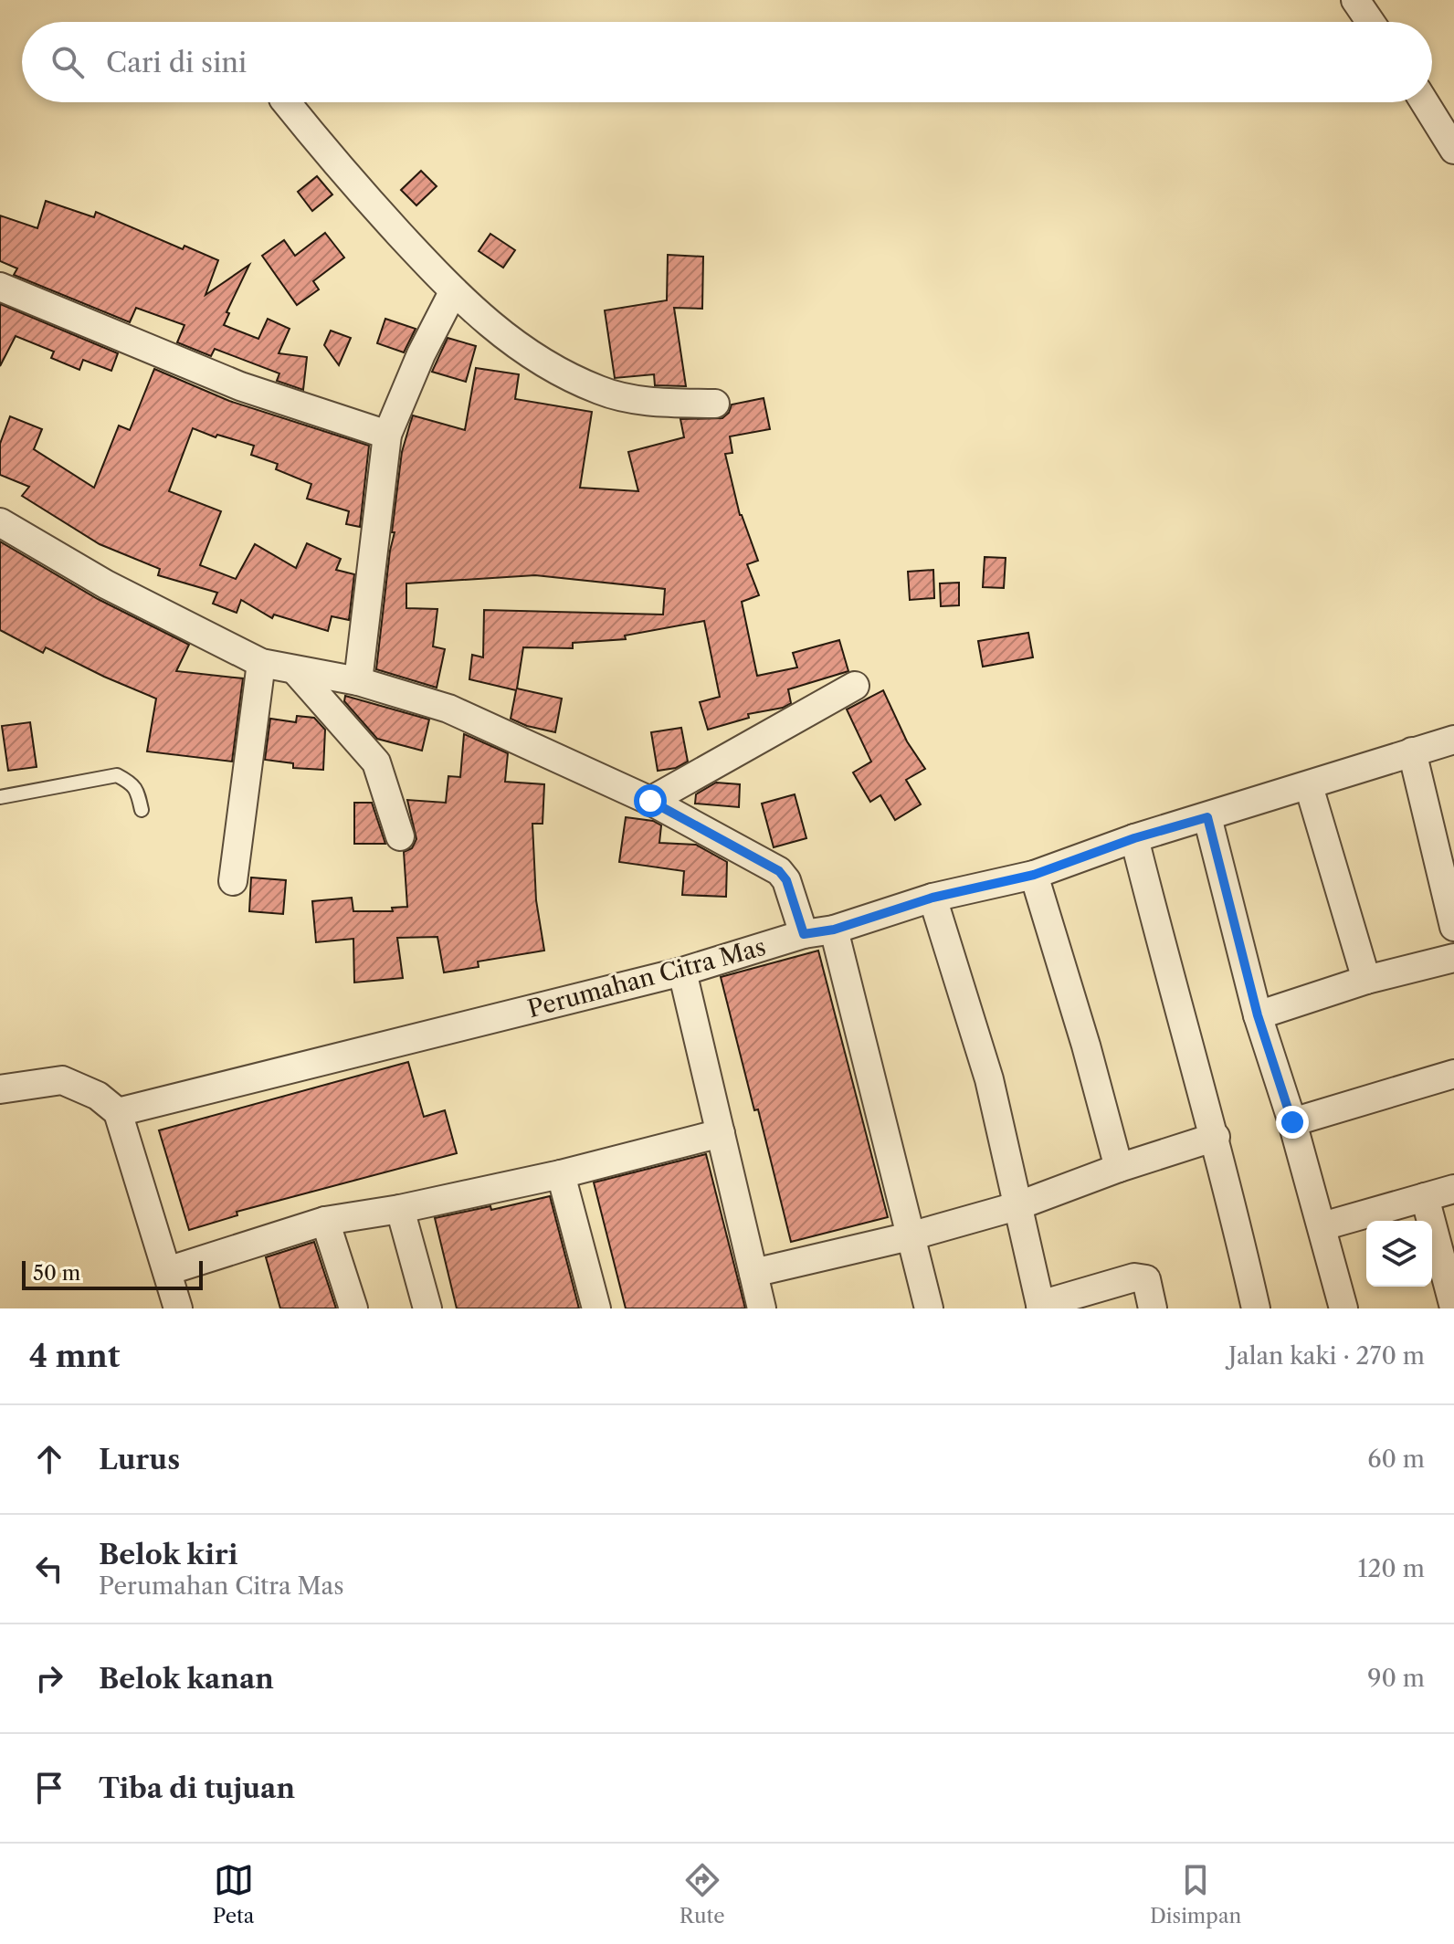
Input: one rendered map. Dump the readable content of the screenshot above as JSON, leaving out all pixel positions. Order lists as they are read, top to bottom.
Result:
{
  "streets": {
    "street": ["Perumahan Citra Mas"]
  },
  "scale_bar": "50 m",
  "page": {
    "search": "Cari di sini",
    "scale": "50 m",
    "heading": ["4 mnt", "Jalan kaki · 270 m"],
    "list": [
      ["Lurus", "60 m"],
      ["Belok kiri", "Perumahan Citra Mas", "120 m"],
      ["Belok kanan", "90 m"],
      "Tiba di tujuan"
    ],
    "nav": ["Peta", "Rute", "Disimpan"]
  }
}
